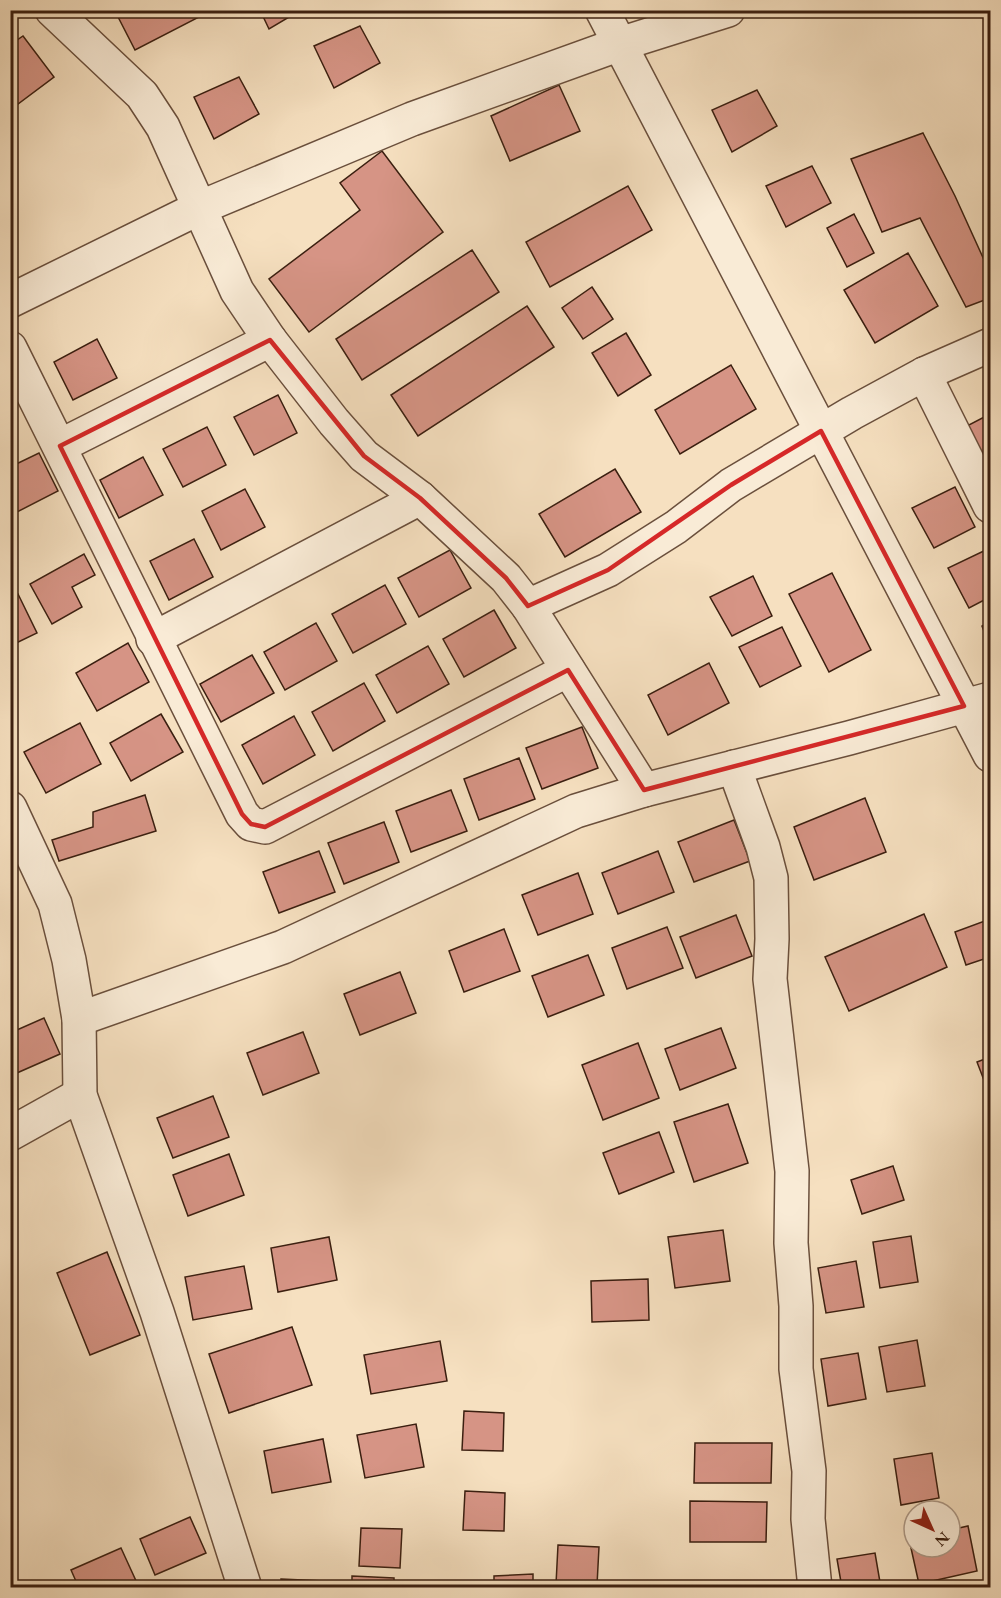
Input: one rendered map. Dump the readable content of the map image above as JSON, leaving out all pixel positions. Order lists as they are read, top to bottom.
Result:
{
  "north": "bottom right"
}
